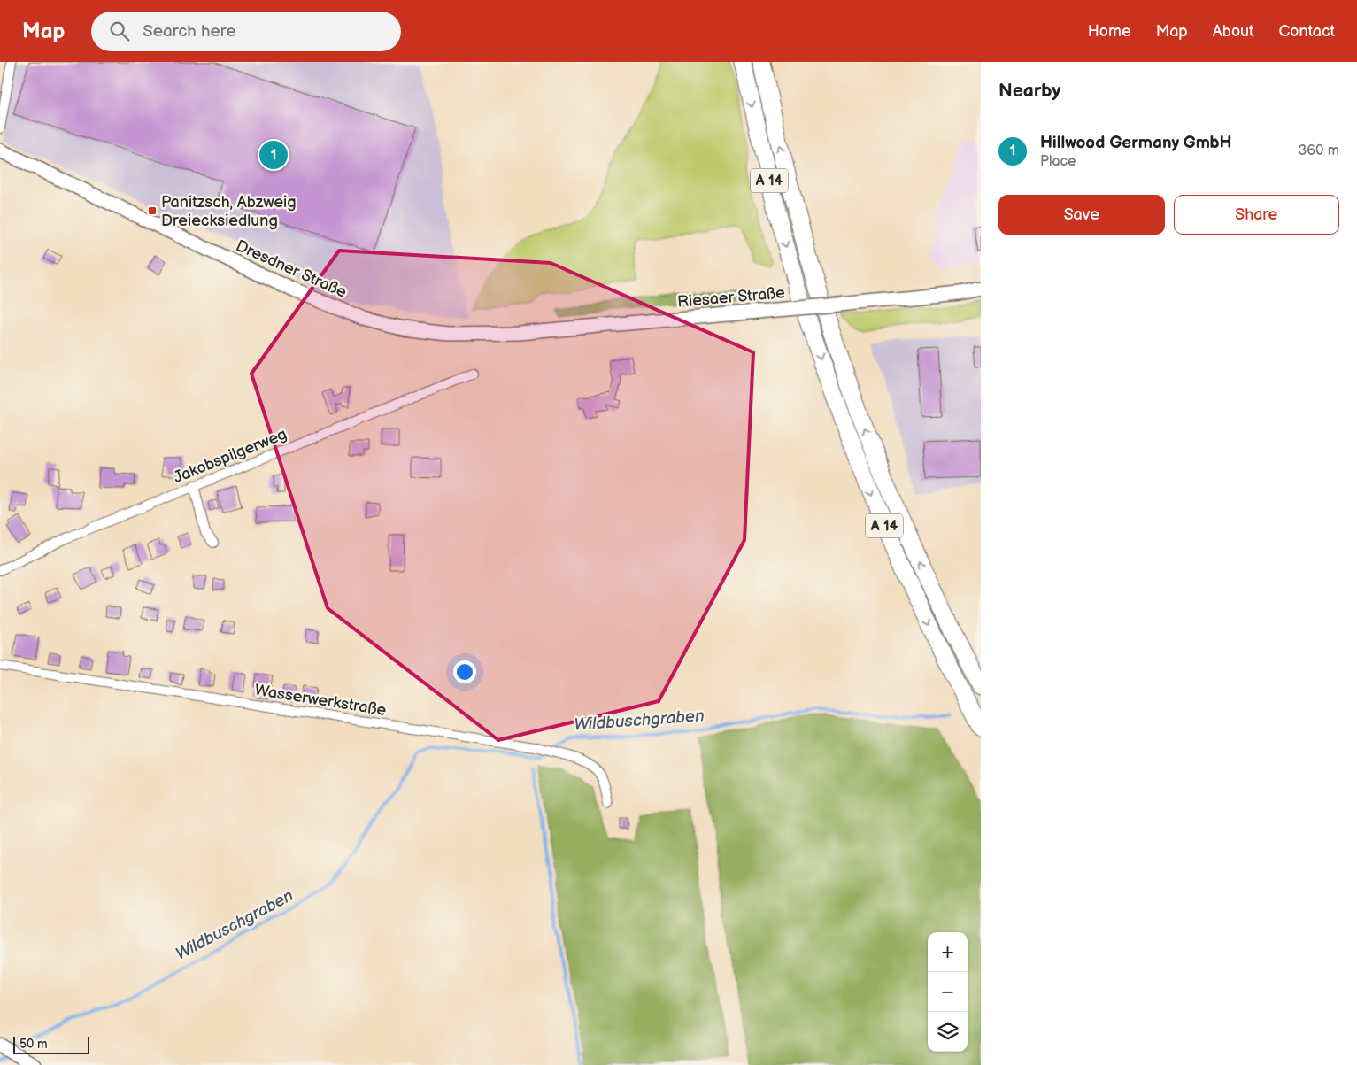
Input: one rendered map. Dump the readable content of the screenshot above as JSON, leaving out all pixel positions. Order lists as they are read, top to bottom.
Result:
{
  "streets": {
    "highway": ["A 14"],
    "main road": ["Dresdner Straße", "Riesaer Straße"],
    "street": ["Jakobspilgerweg", "Wasserwerkstraße"]
  },
  "crossings": [
    ["Dresdner Straße", "Riesaer Straße"]
  ],
  "water": ["Wildbuschgraben"],
  "places": {
    "transit": ["Panitzsch, Abzweig Dreiecksiedlung"]
  },
  "scale_bar": "50 m",
  "page": {
    "header": "Map",
    "search": "Search here",
    "nav": [
      "Home",
      "Map",
      "About",
      "Contact"
    ],
    "heading": "Nearby",
    "list": [
      {
        "mark": "1",
        "name": "Hillwood Germany GmbH",
        "note": "Place",
        "value": "360 m"
      }
    ],
    "pins": "1",
    "buttons": ["Save", "Share"],
    "map_buttons": ["+", "−"],
    "scale": "50 m"
  }
}
